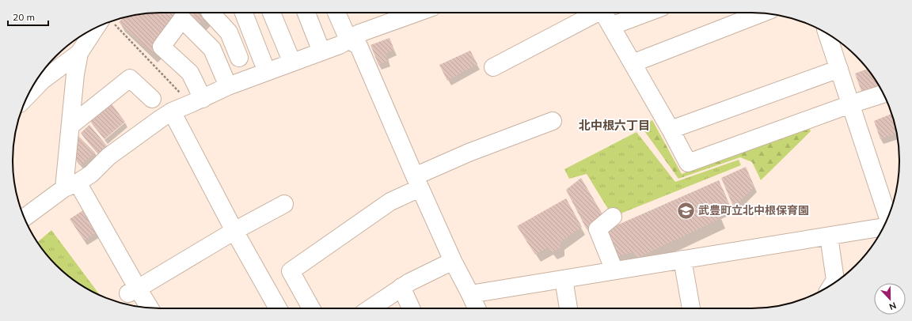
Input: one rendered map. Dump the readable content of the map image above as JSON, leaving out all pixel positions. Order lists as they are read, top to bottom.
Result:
{
  "districts": ["北中根六丁目"],
  "places": {
    "school or university": ["武豊町立北中根保育園"]
  },
  "scale_bar": "20 m",
  "north": "bottom"
}
